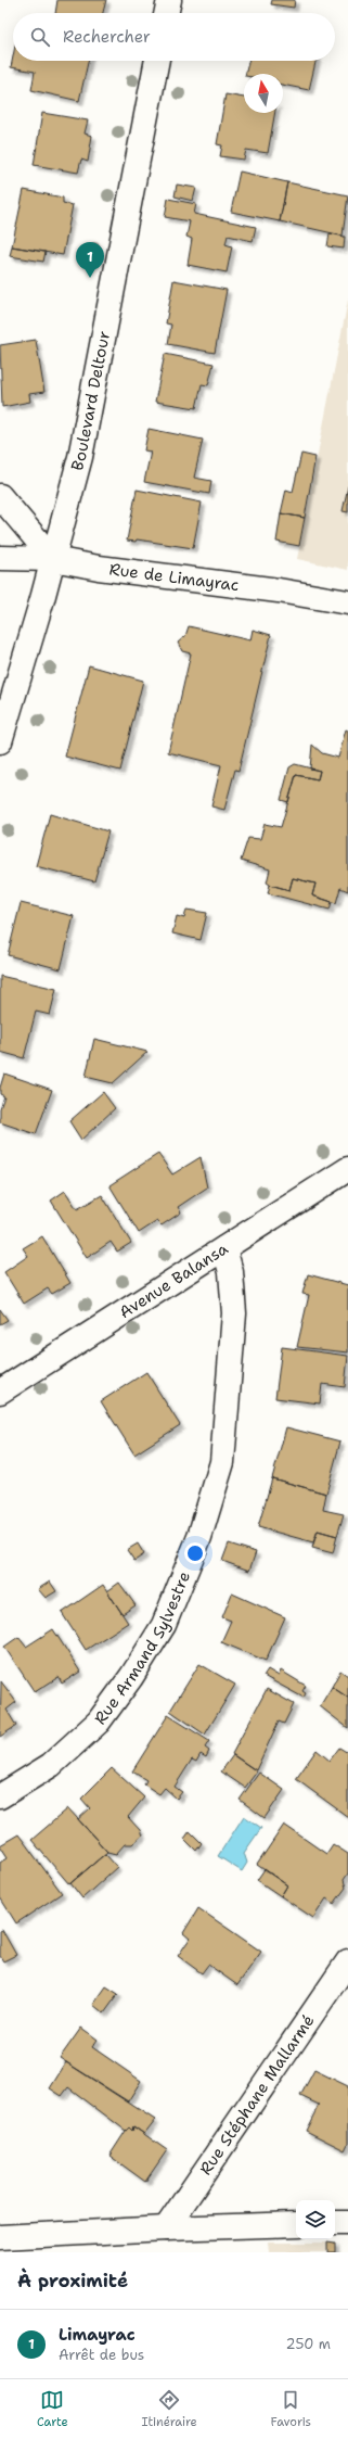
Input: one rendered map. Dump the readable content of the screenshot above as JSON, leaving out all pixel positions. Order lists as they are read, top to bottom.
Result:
{
  "streets": {
    "street": [
      "Boulevard Deltour",
      "Rue de Limayrac",
      "Avenue Balansa",
      "Rue Armand Sylvestre",
      "Rue Stéphane Mallarmé"
    ]
  },
  "crossings": [
    ["Boulevard Deltour", "Rue de Limayrac"],
    ["Avenue Balansa", "Rue Armand Sylvestre"]
  ],
  "north": "top",
  "page": {
    "search": "Rechercher",
    "pins": "1",
    "heading": "À proximité",
    "list": [
      {
        "mark": "1",
        "name": "Limayrac",
        "note": "Arrêt de bus",
        "value": "250 m"
      }
    ],
    "nav": ["Carte", "Itinéraire", "Favoris"]
  }
}
